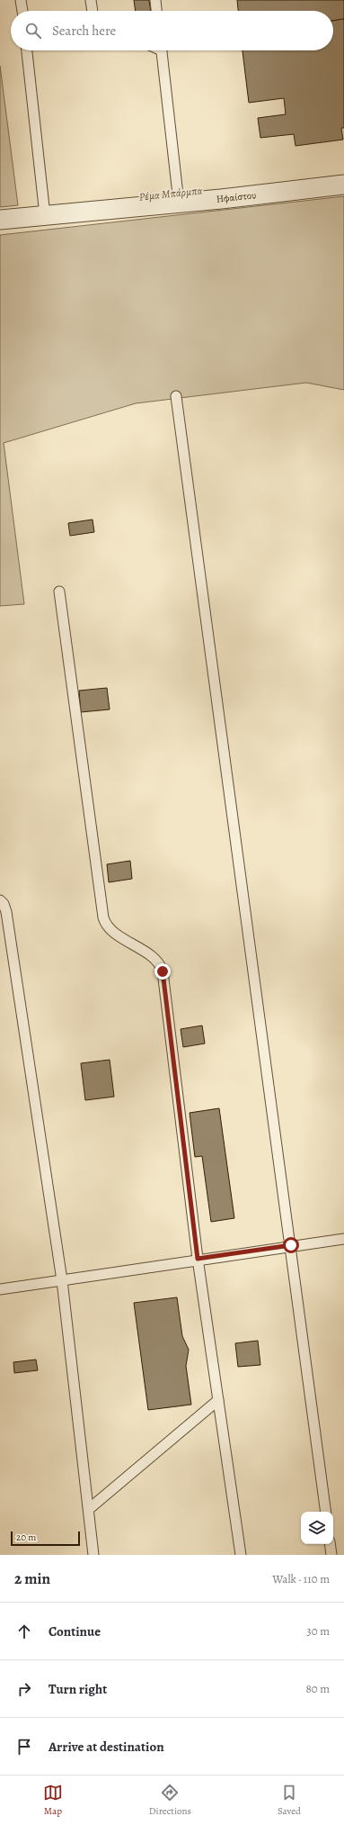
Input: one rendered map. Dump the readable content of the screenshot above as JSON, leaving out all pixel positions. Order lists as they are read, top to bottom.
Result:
{
  "streets": {
    "street": ["Ηφαίστου"]
  },
  "water": ["Ρέμα Μπάρμπα"],
  "scale_bar": "20 m",
  "page": {
    "search": "Search here",
    "scale": "20 m",
    "heading": ["2 min", "Walk · 110 m"],
    "list": [
      ["Continue", "30 m"],
      ["Turn right", "80 m"],
      "Arrive at destination"
    ],
    "nav": ["Map", "Directions", "Saved"]
  }
}
